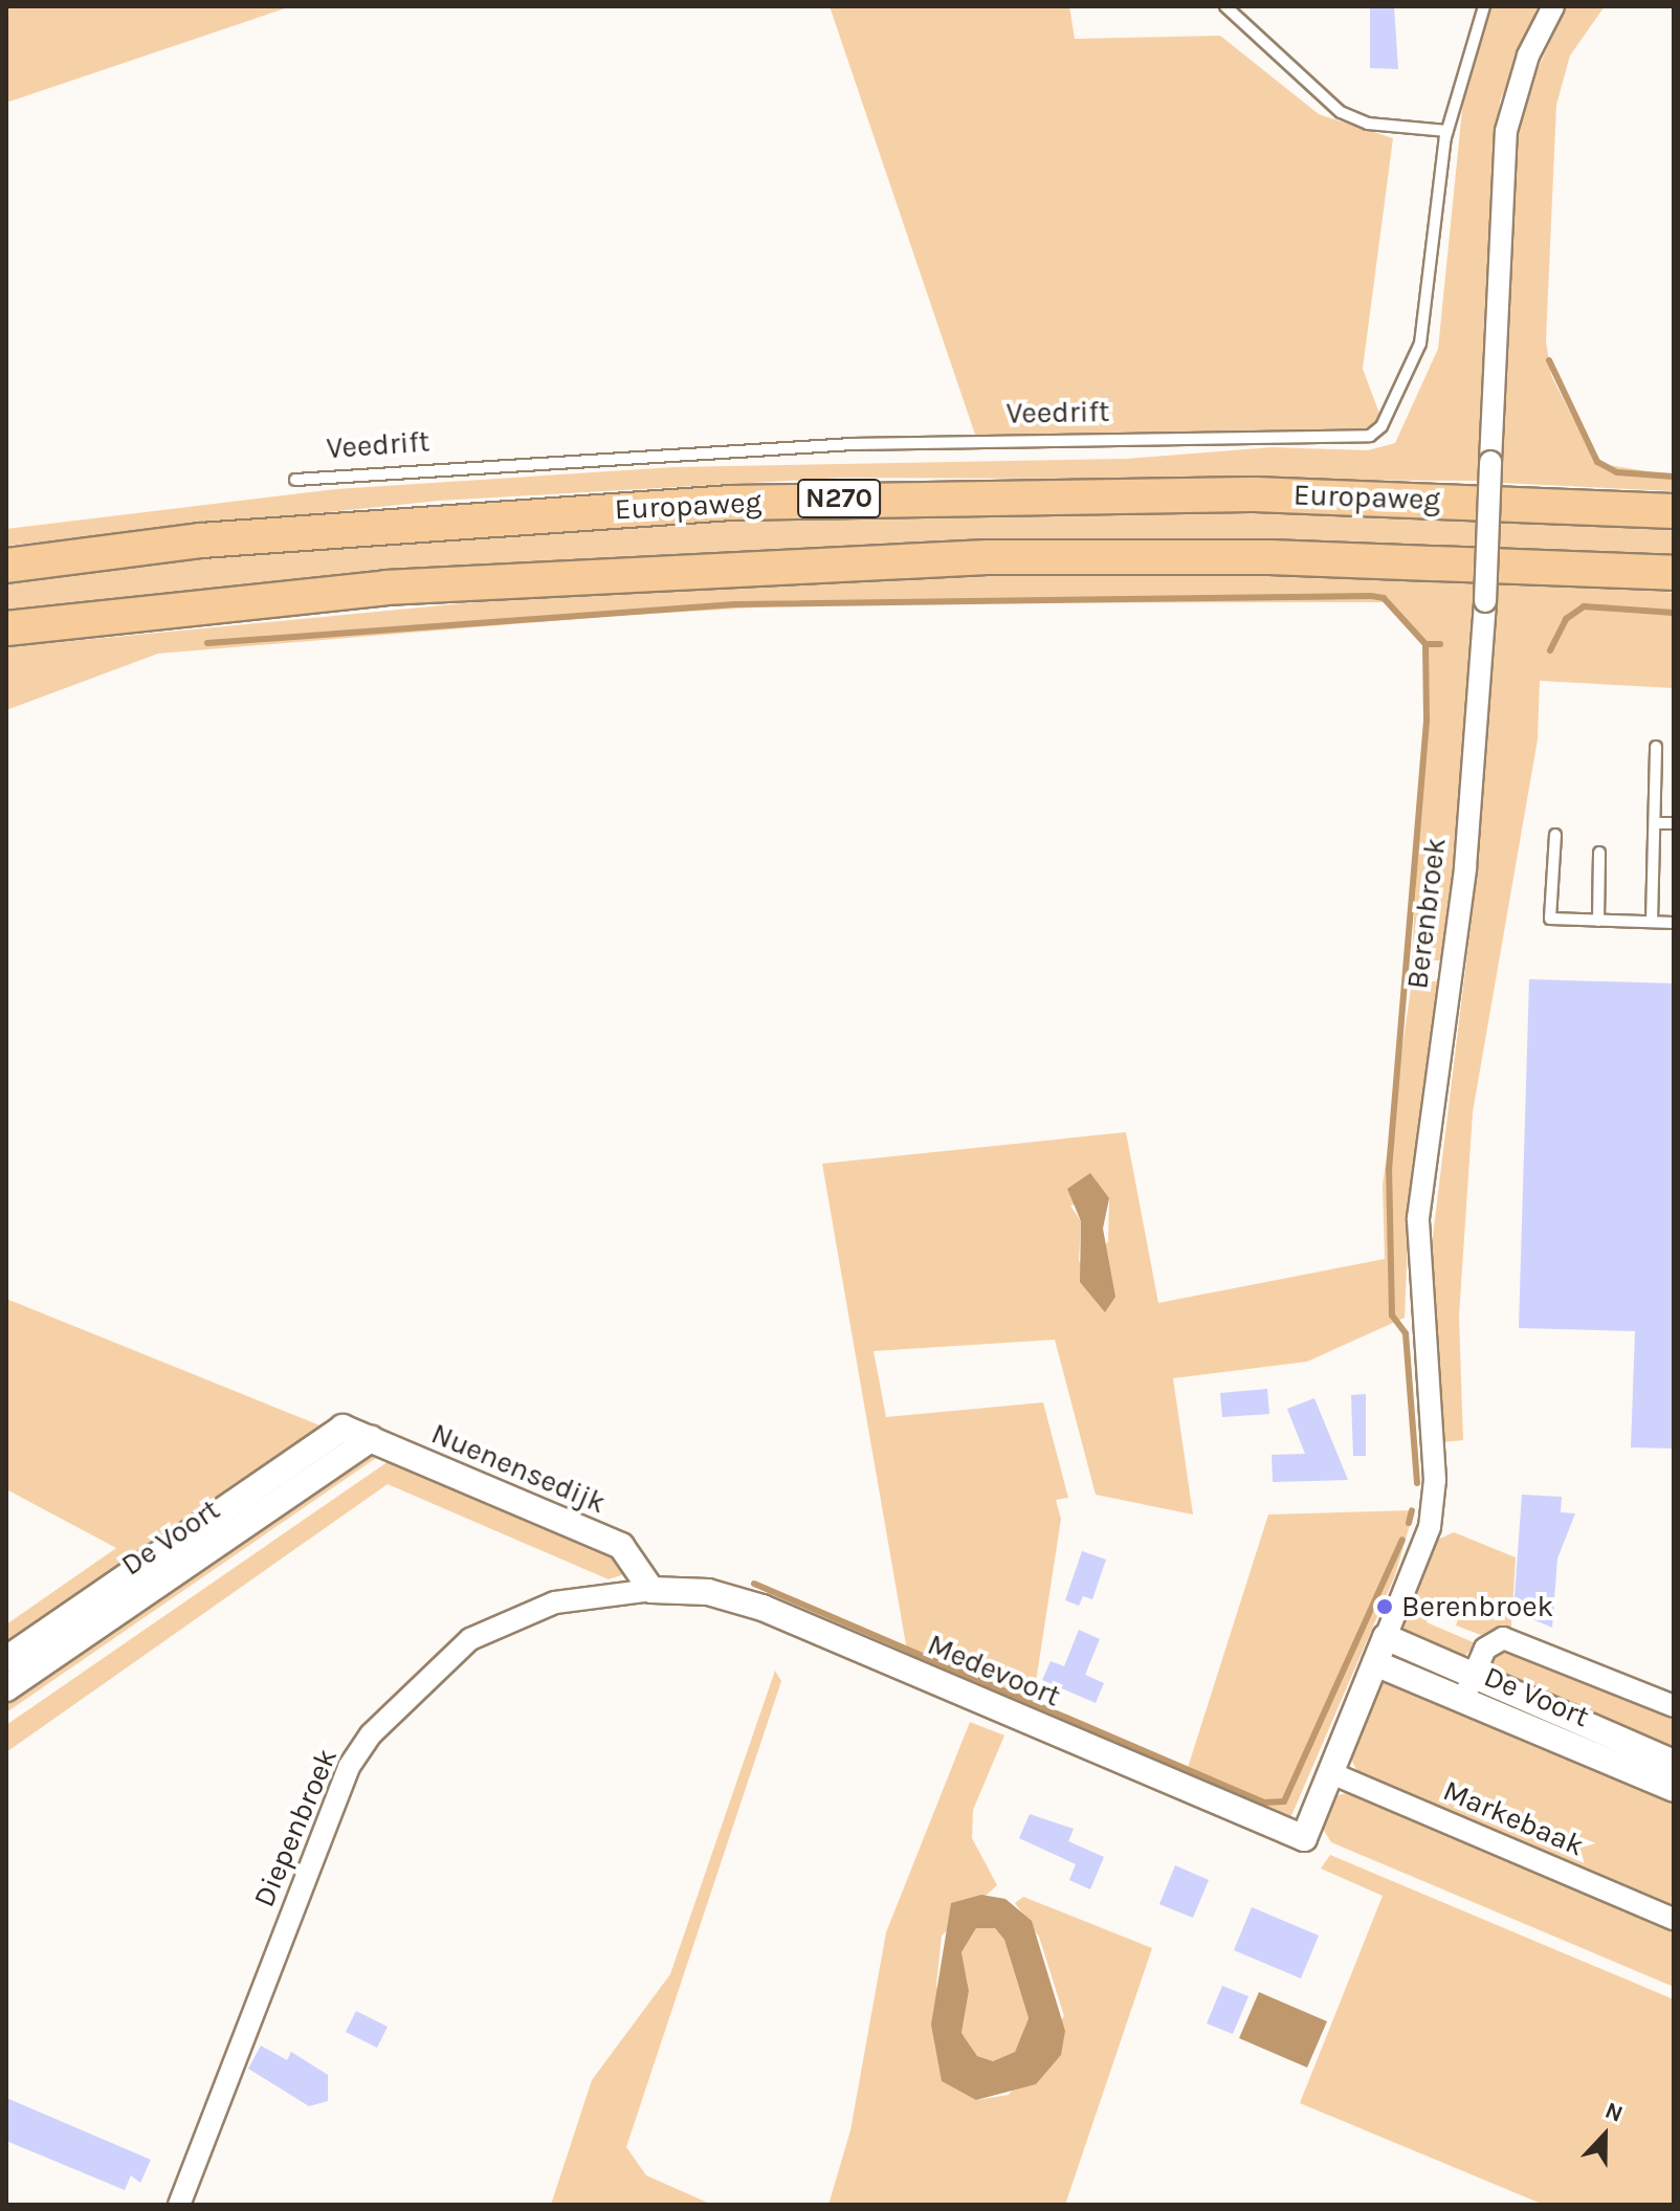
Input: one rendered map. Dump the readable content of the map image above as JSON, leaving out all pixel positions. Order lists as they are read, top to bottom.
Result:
{
  "streets": {
    "highway": ["Europaweg", "N270"],
    "street": [
      "Berenbroek",
      "Nuenensedijk",
      "De Voort",
      "Medevoort",
      "Markebaak",
      "Diepenbroek"
    ],
    "lane": ["Veedrift"]
  },
  "crossings": [
    ["Berenbroek", "De Voort"],
    ["Berenbroek", "Medevoort"],
    ["Berenbroek", "Markebaak"],
    ["Nuenensedijk", "De Voort"],
    ["Nuenensedijk", "Medevoort"],
    ["Nuenensedijk", "Diepenbroek"],
    ["Medevoort", "Diepenbroek"]
  ],
  "places": ["Berenbroek"],
  "north": "top"
}
